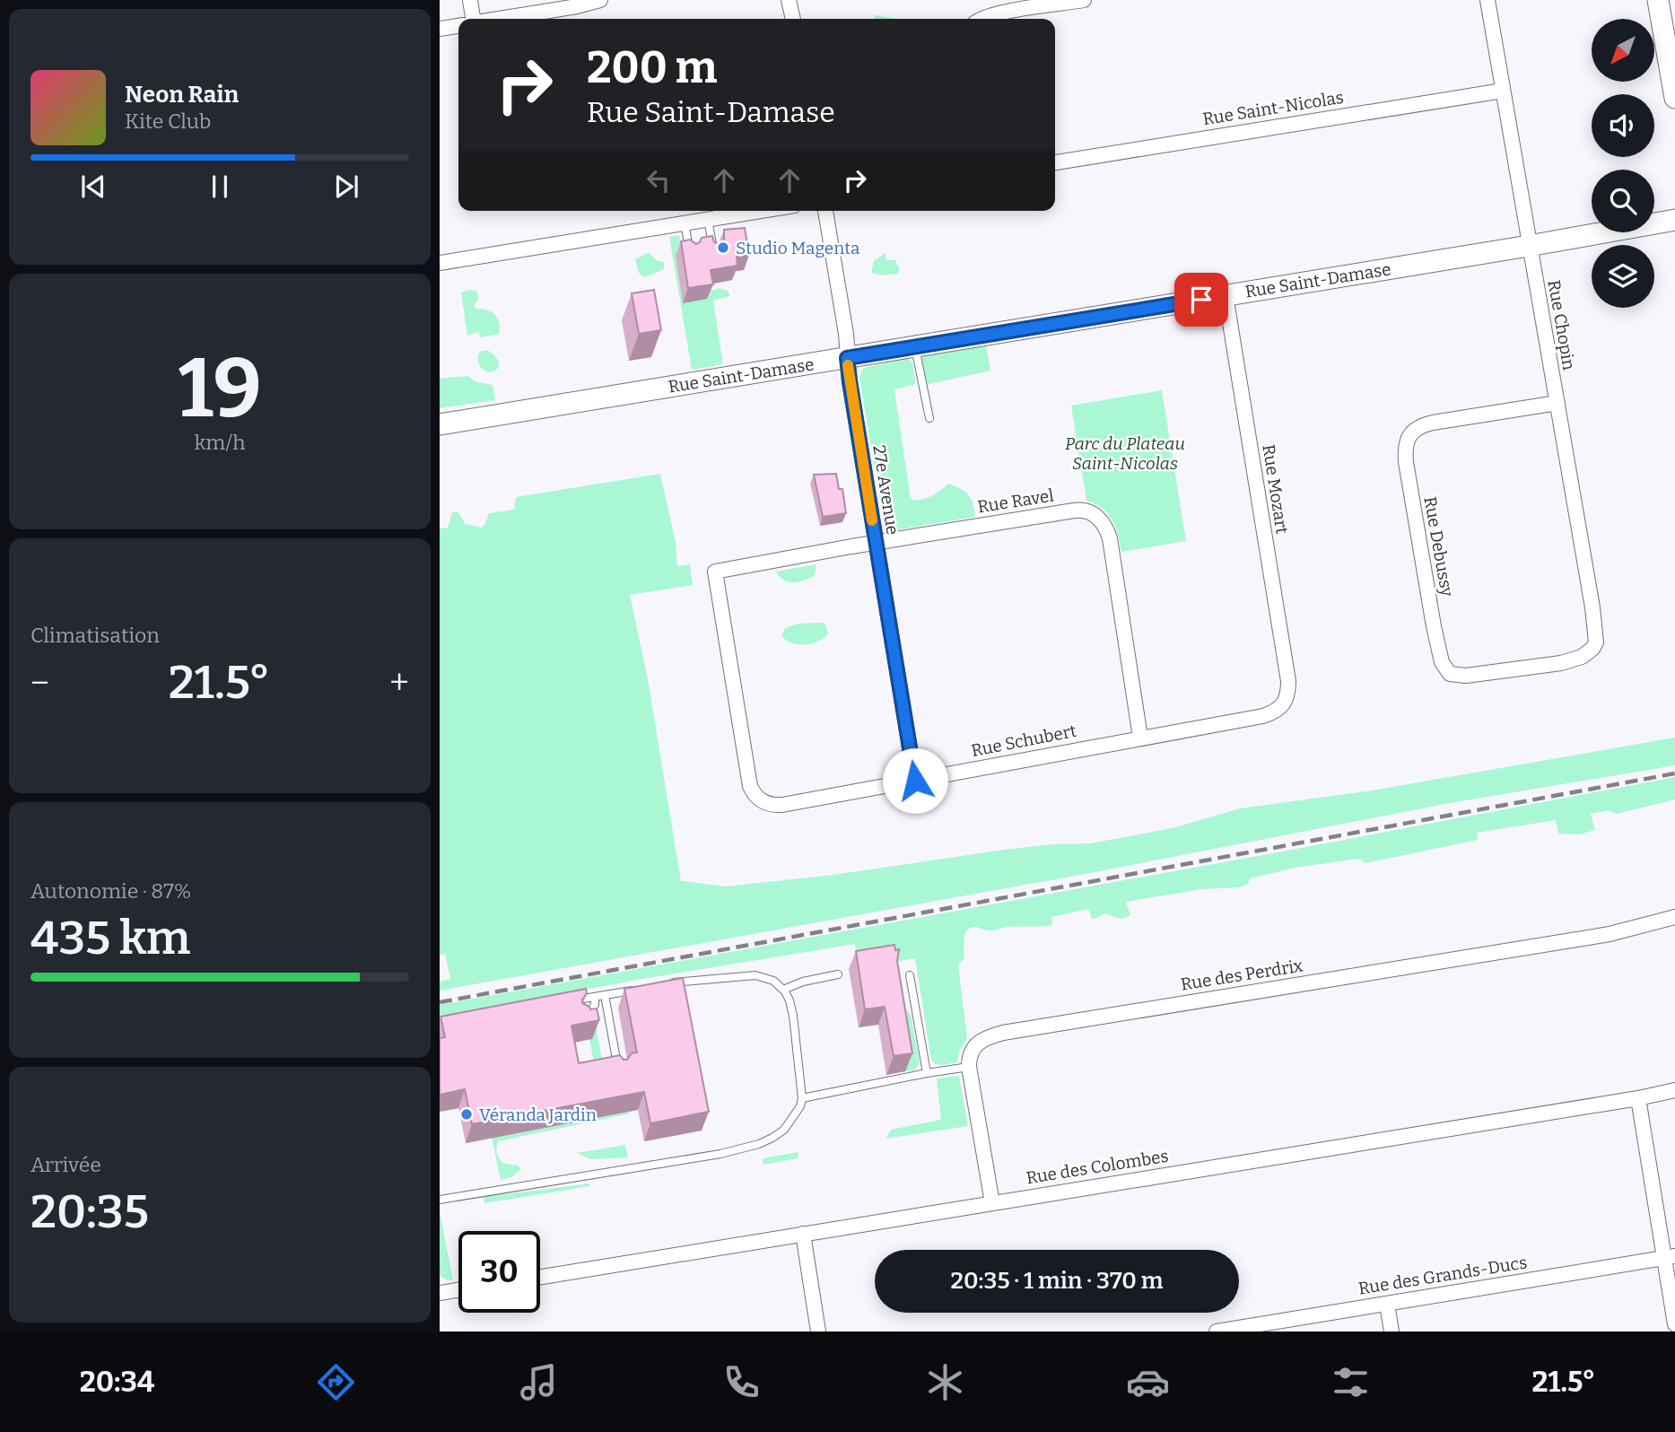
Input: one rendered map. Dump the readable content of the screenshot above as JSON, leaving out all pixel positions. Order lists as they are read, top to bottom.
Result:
{
  "streets": {
    "street": [
      "Rue Saint-Nicolas",
      "Rue Saint-Damase",
      "Rue Chopin",
      "Rue Mozart",
      "27e Avenue",
      "Rue Ravel",
      "Rue Debussy",
      "Rue Schubert",
      "Rue des Perdrix",
      "Rue des Colombes",
      "Rue des Grands-Ducs"
    ]
  },
  "crossings": [
    ["Rue Saint-Nicolas", "Rue Chopin"],
    ["Rue Saint-Damase", "Rue Chopin"],
    ["Rue Saint-Damase", "Rue Mozart"],
    ["Rue Saint-Damase", "27e Avenue"],
    ["Rue Chopin", "Rue Debussy"],
    ["Rue Mozart", "Rue Schubert"],
    ["27e Avenue", "Rue Ravel"],
    ["27e Avenue", "Rue Schubert"],
    ["Rue Ravel", "Rue Schubert"]
  ],
  "parks": ["Parc du Plateau Saint-Nicolas"],
  "places": ["Studio Magenta", "Véranda Jardin"],
  "north": "bottom left",
  "page": {
    "turn": ["200 m", "Rue Saint-Damase"],
    "song": ["Neon Rain", "Kite Club"],
    "tile": [
      ["19", "km/h"],
      "Climatisation",
      ["Autonomie · 87%", "435 km"],
      ["Arrivée", "20:35"]
    ],
    "heat": ["−", "21.5°", "+"],
    "limit": "30",
    "trip": "20:35 · 1 min · 370 m",
    "tabs": ["20:34", "21.5°"]
  }
}
